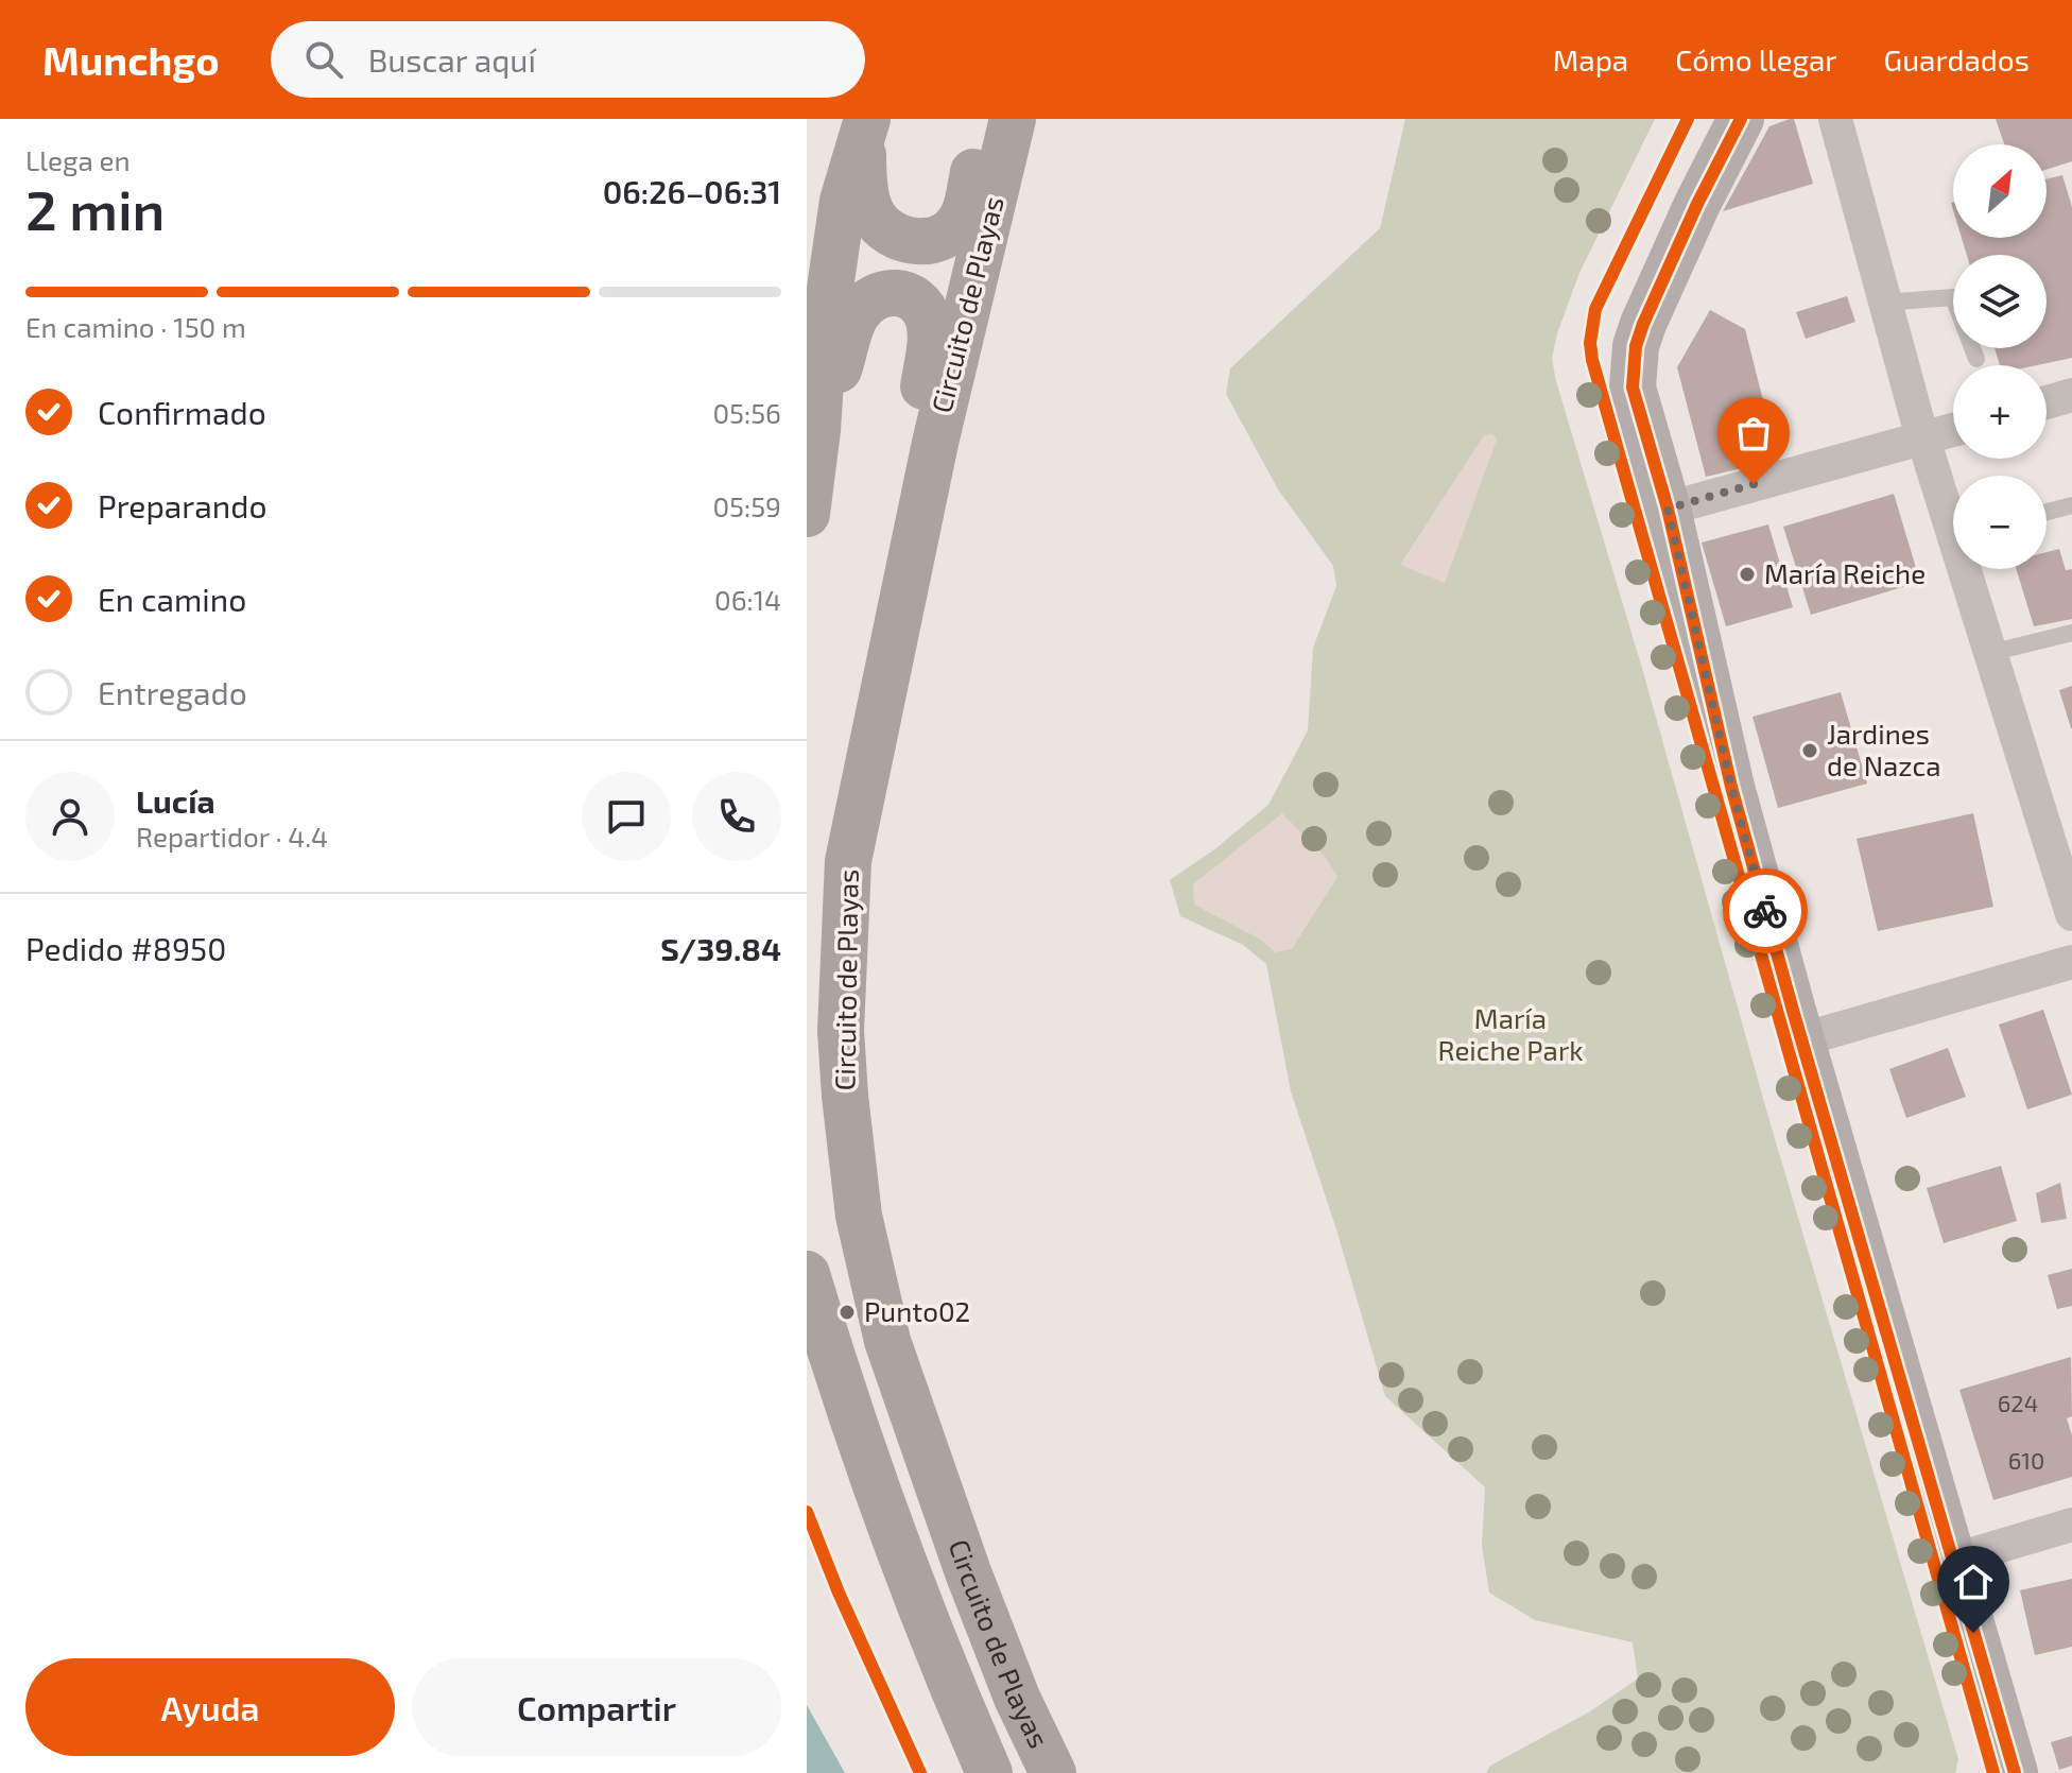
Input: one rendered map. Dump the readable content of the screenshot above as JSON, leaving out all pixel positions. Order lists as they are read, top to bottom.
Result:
{
  "streets": {
    "highway": ["Circuito de Playas"]
  },
  "parks": ["María Reiche Park"],
  "places": ["María Reiche", "Jardines de Nazca", "Punto02"],
  "house_numbers": ["624", "610"],
  "north": "top right",
  "page": {
    "header": "Munchgo",
    "search": "Buscar aquí",
    "nav": ["Mapa", "Cómo llegar", "Guardados"],
    "heading": ["2 min", "Llega en", "06:26–06:31"],
    "panel": [
      "Lucía",
      "Repartidor · 4.4",
      "Pedido #8950",
      "S/39.84"
    ],
    "map_buttons": ["+", "−"],
    "bar": "En camino · 150 m",
    "list": [
      ["Confirmado", "05:56"],
      ["Preparando", "05:59"],
      ["En camino", "06:14"],
      "Entregado"
    ],
    "buttons": ["Ayuda", "Compartir"]
  }
}
